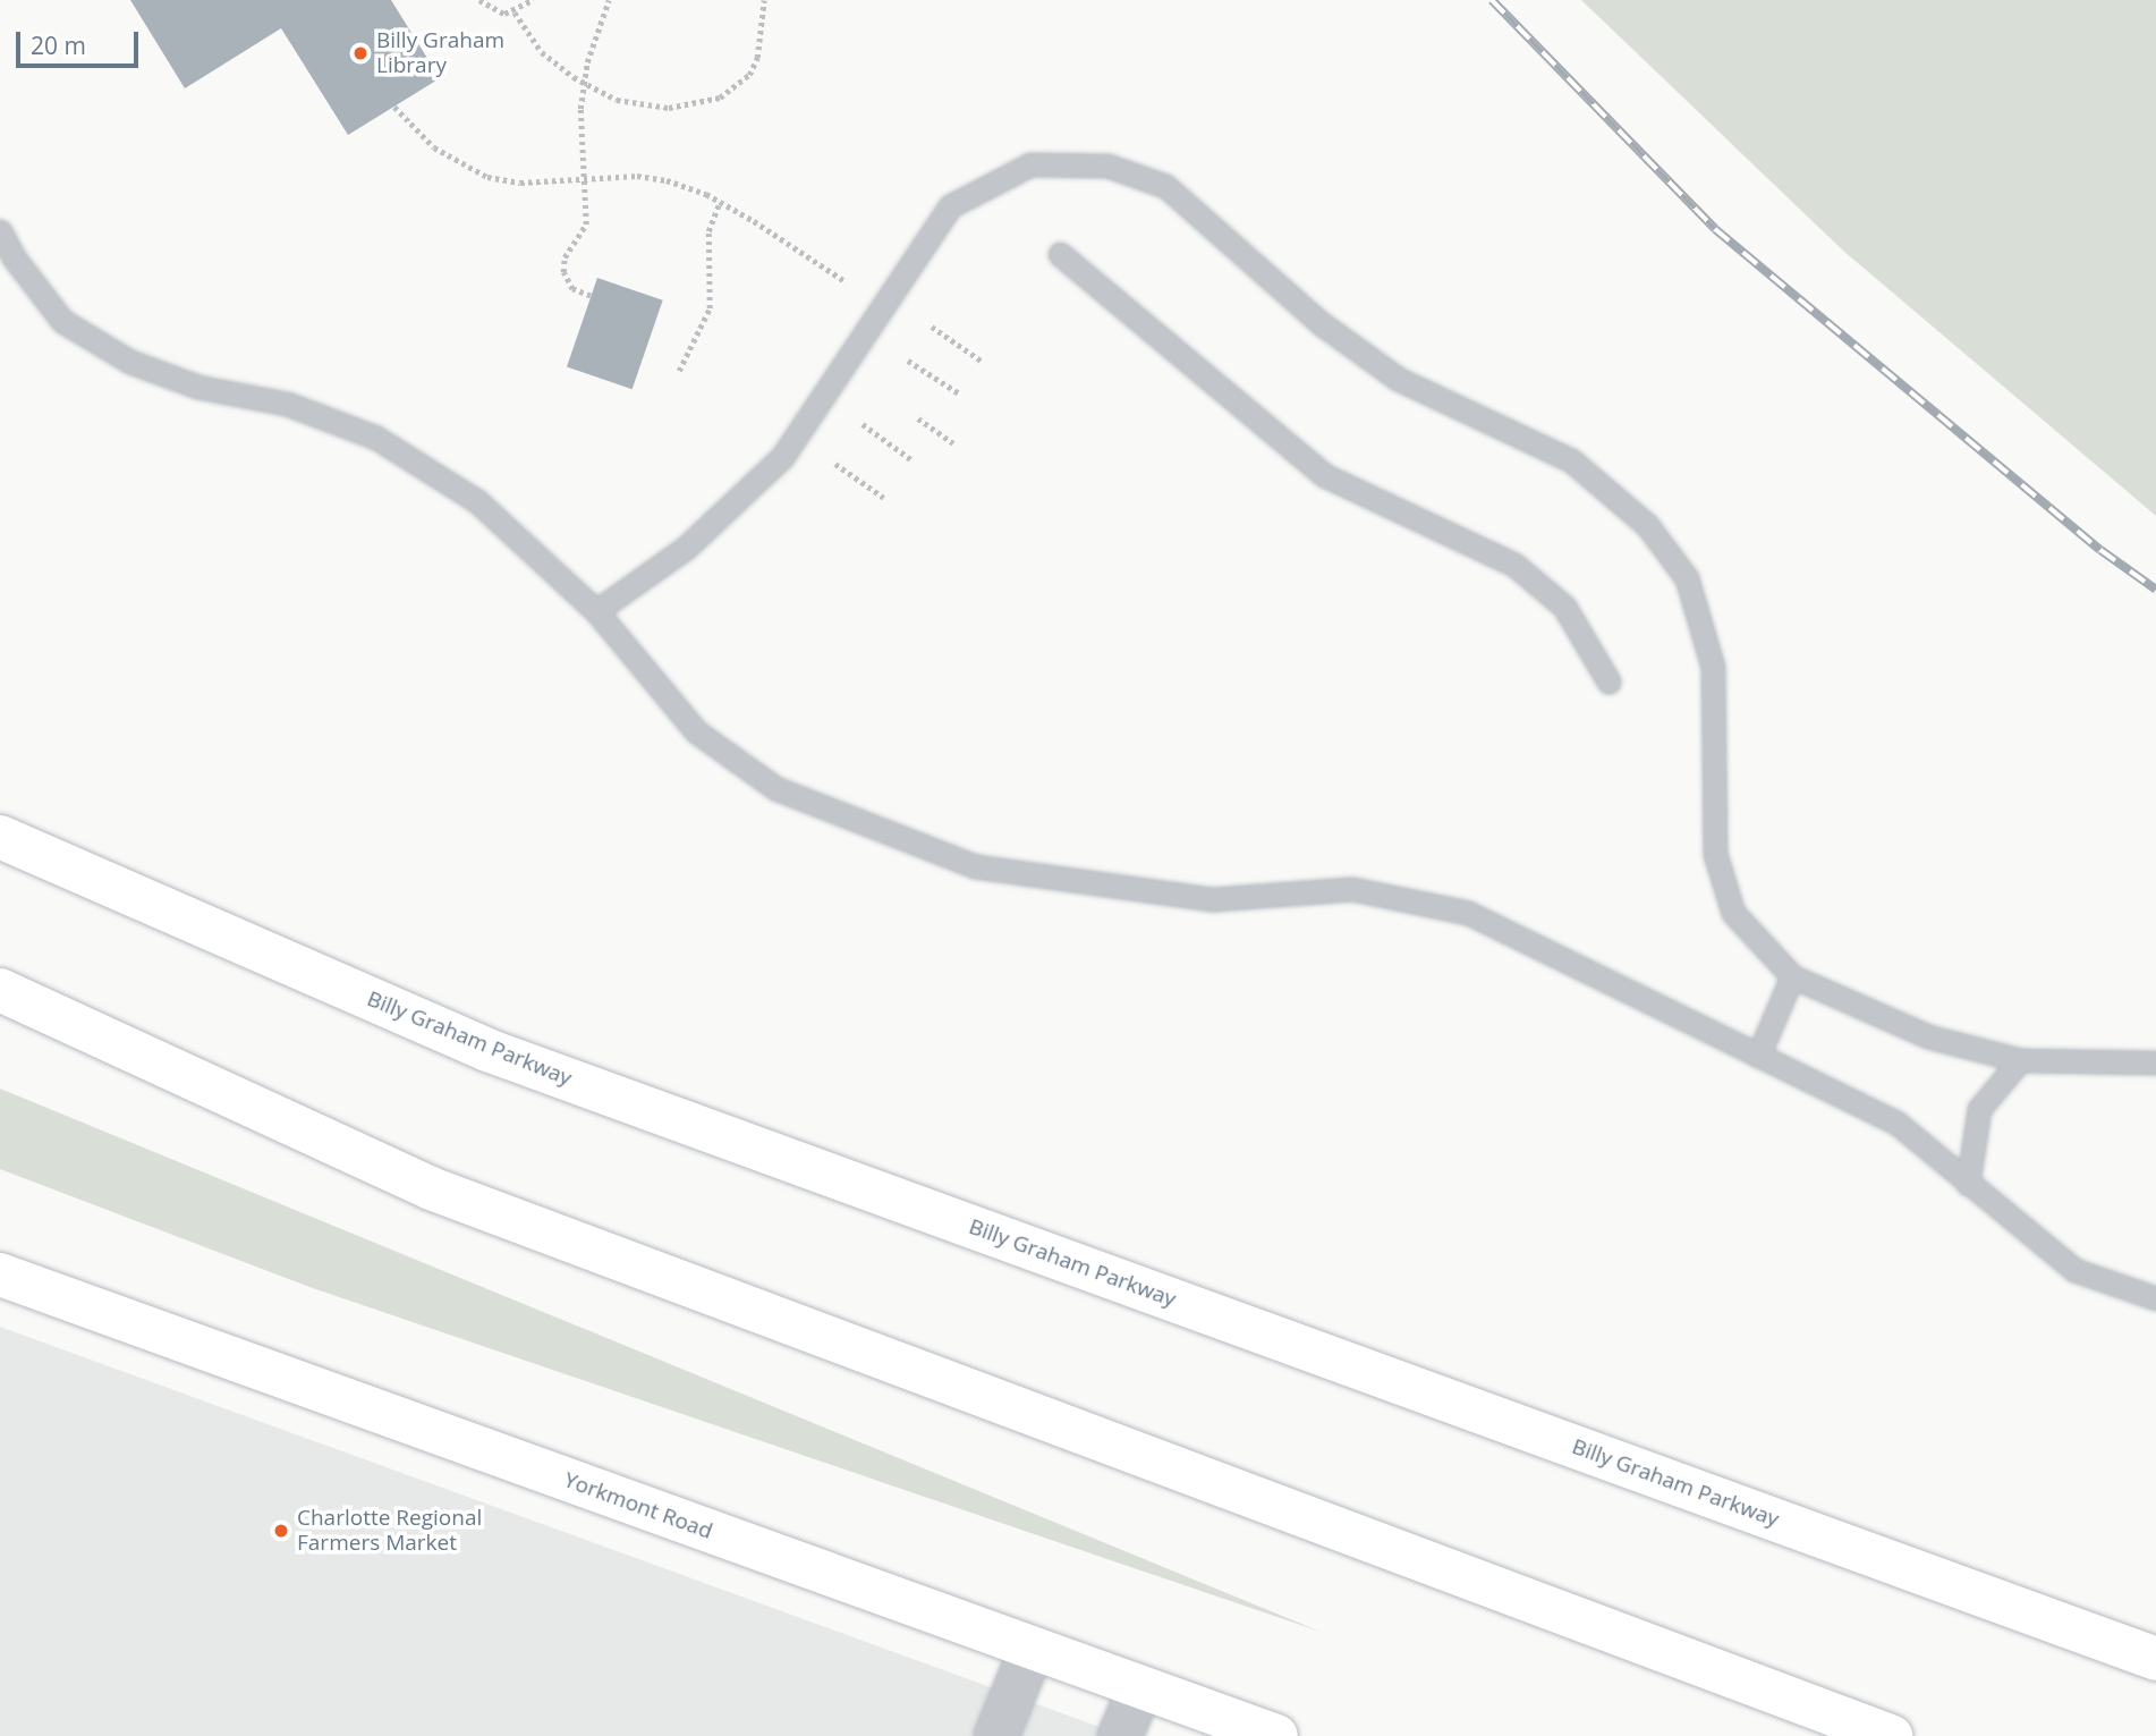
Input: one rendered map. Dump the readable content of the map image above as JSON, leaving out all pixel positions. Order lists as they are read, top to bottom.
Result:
{
  "streets": {
    "main road": ["Billy Graham Parkway", "Yorkmont Road"]
  },
  "places": ["Billy Graham Library", "Charlotte Regional Farmers Market"],
  "scale_bar": "20 m"
}
